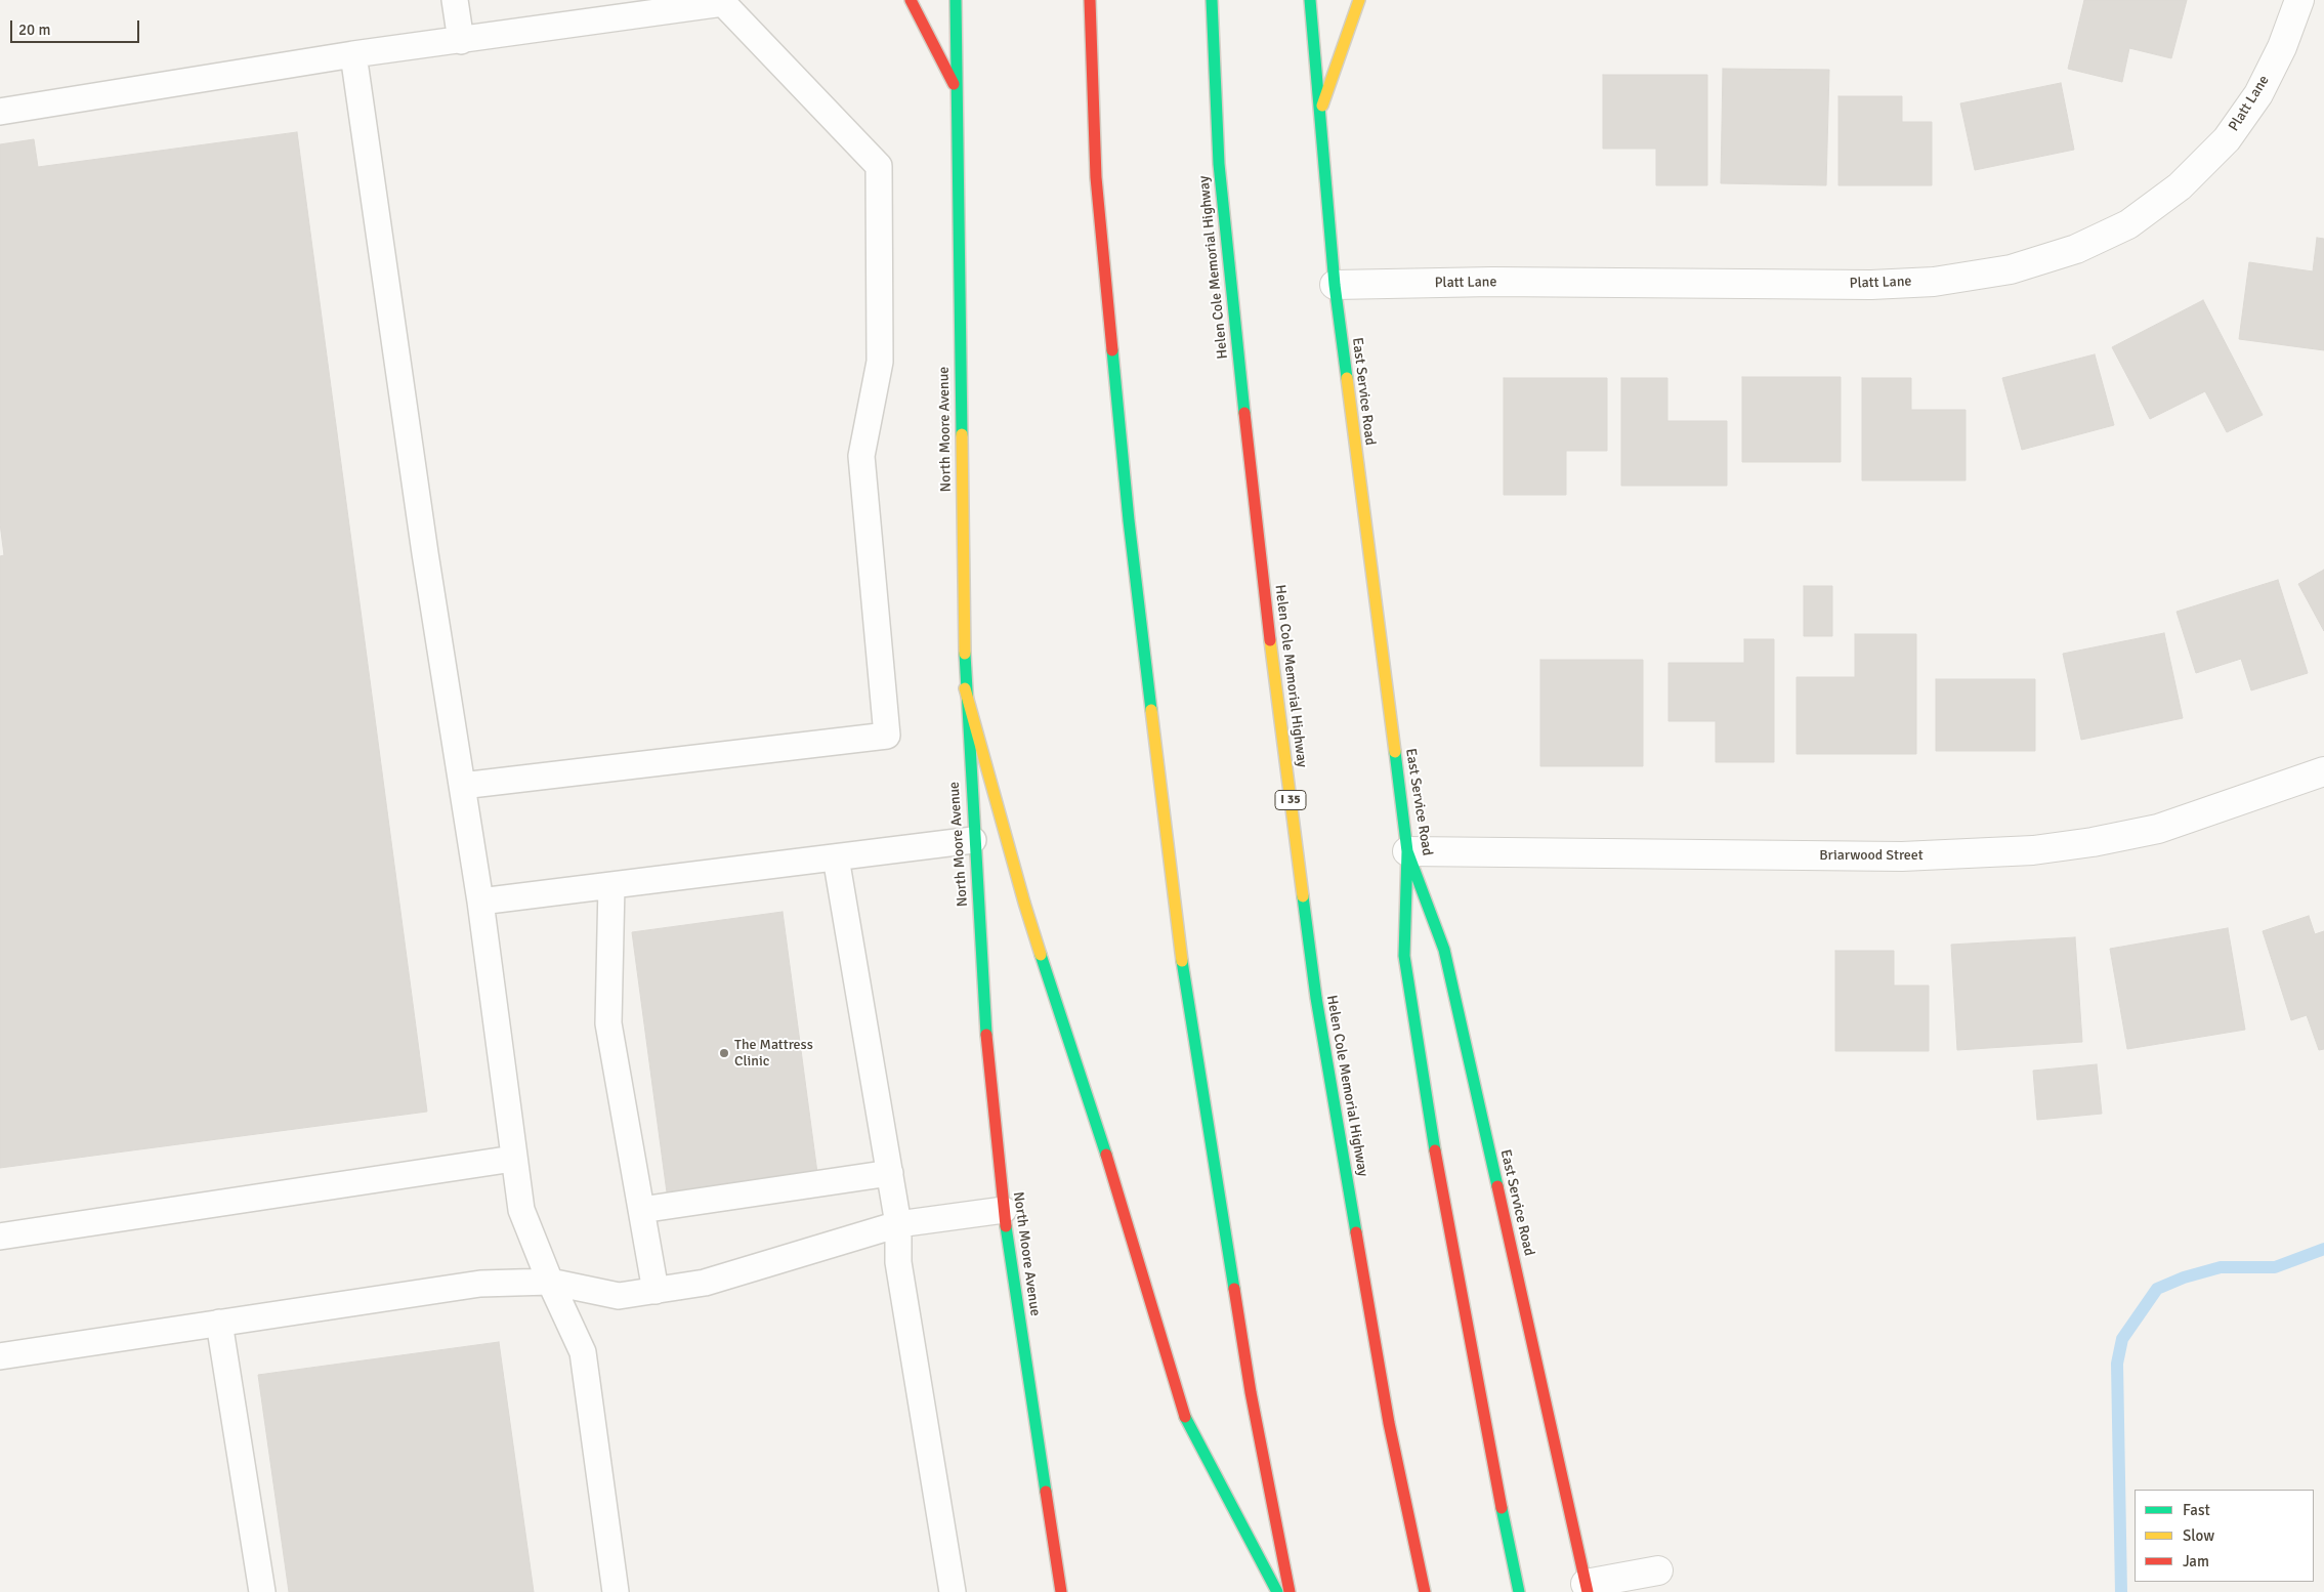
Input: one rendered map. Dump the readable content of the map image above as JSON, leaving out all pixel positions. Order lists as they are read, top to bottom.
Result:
{
  "streets": {
    "main road": [
      "Helen Cole Memorial Highway",
      "East Service Road",
      "North Moore Avenue",
      "I 35"
    ],
    "street": ["Platt Lane", "Briarwood Street"]
  },
  "crossings": [
    ["Platt Lane", "East Service Road"],
    ["East Service Road", "Briarwood Street"]
  ],
  "places": ["The Mattress Clinic"],
  "legend": ["Fast", "Slow", "Jam"],
  "scale_bar": "20 m"
}
